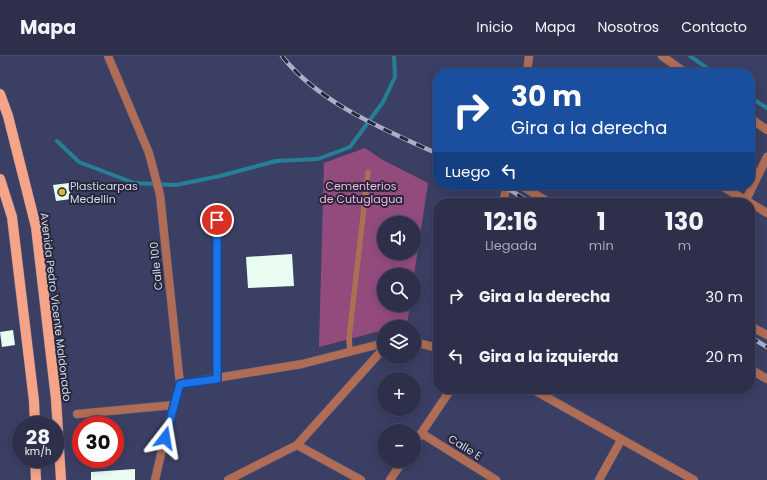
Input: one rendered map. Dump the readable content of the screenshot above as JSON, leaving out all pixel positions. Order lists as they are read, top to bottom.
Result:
{
  "streets": {
    "main road": ["Avenida Pedro Vicente Maldonado"],
    "street": ["Calle 100", "Calle E"]
  },
  "parks": ["Cementerios de Cutuglagua"],
  "places": ["Plasticarpas Medellin"],
  "page": {
    "header": "Mapa",
    "nav": [
      "Inicio",
      "Mapa",
      "Nosotros",
      "Contacto"
    ],
    "turn": ["30 m", "Gira a la derecha"],
    "then": "Luego",
    "eta": [
      "12:16",
      "Llegada",
      "1",
      "min",
      "130",
      "m"
    ],
    "map_buttons": ["+", "−"],
    "list": [
      {
        "name": "Gira a la derecha",
        "value": "30 m"
      },
      {
        "name": "Gira a la izquierda",
        "value": "20 m"
      }
    ],
    "speed": "28 km/h",
    "limit": "30"
  }
}
